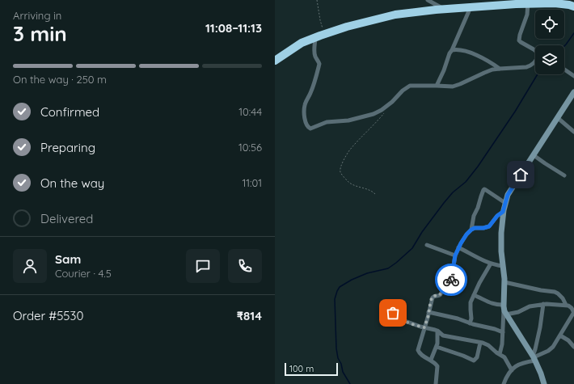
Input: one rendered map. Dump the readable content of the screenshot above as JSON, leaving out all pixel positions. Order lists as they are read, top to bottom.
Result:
{
  "scale_bar": "100 m",
  "page": {
    "heading": ["3 min", "Arriving in", "11:08–11:13"],
    "panel": [
      "Sam",
      "Courier · 4.5",
      "Order #5530",
      "₹814"
    ],
    "bar": "On the way · 250 m",
    "list": [
      ["Confirmed", "10:44"],
      ["Preparing", "10:56"],
      ["On the way", "11:01"],
      "Delivered"
    ],
    "scale": "100 m"
  }
}
